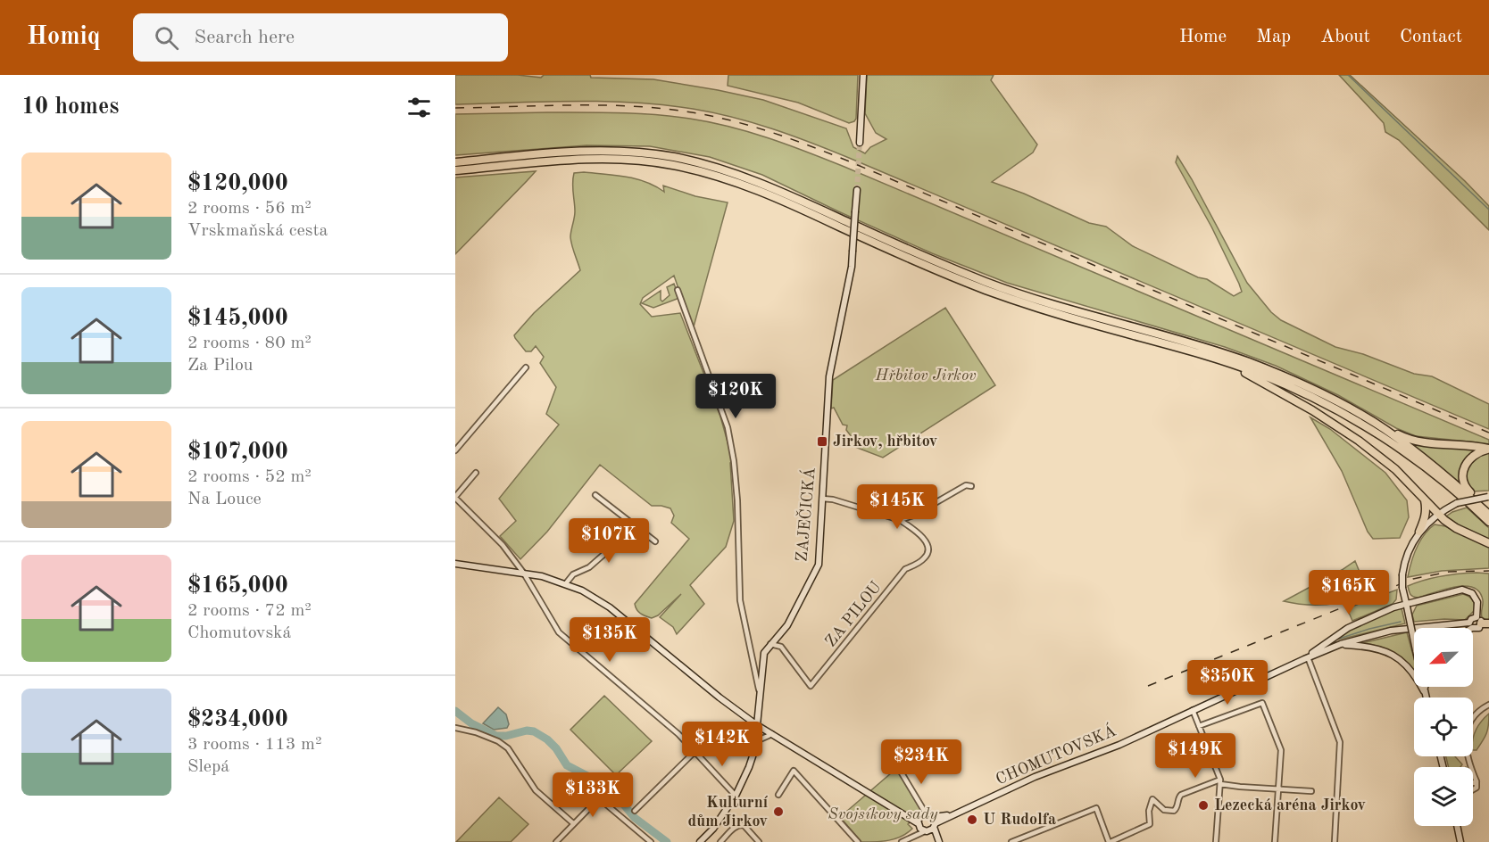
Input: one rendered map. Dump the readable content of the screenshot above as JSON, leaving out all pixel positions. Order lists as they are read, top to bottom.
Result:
{
  "streets": {
    "street": ["ZAJEČICKÁ", "ZA PILOU", "CHOMUTOVSKÁ"]
  },
  "crossings": [
    ["ZAJEČICKÁ", "ZA PILOU"]
  ],
  "parks": ["Hřbitov Jirkov", "Svojsíkovy sady"],
  "places": {
    "transit": ["Jirkov, hřbitov"],
    "other": ["Lezecká aréna Jirkov", "Kulturní dům Jirkov", "U Rudolfa"]
  },
  "north": "bottom left",
  "page": {
    "header": "Homiq",
    "search": "Search here",
    "nav": [
      "Home",
      "Map",
      "About",
      "Contact"
    ],
    "heading": "10 homes",
    "list": [
      {
        "name": "$120,000",
        "note": "2 rooms · 56 m² · Vrskmaňská cesta"
      },
      {
        "name": "$145,000",
        "note": "2 rooms · 80 m² · Za Pilou"
      },
      {
        "name": "$107,000",
        "note": "2 rooms · 52 m² · Na Louce"
      },
      {
        "name": "$165,000",
        "note": "2 rooms · 72 m² · Chomutovská"
      },
      {
        "name": "$234,000",
        "note": "3 rooms · 113 m² · Slepá"
      }
    ],
    "price": [
      "$120K",
      "$145K",
      "$107K",
      "$165K",
      "$135K",
      "$350K",
      "$142K",
      "$149K",
      "$234K",
      "$133K"
    ]
  }
}
